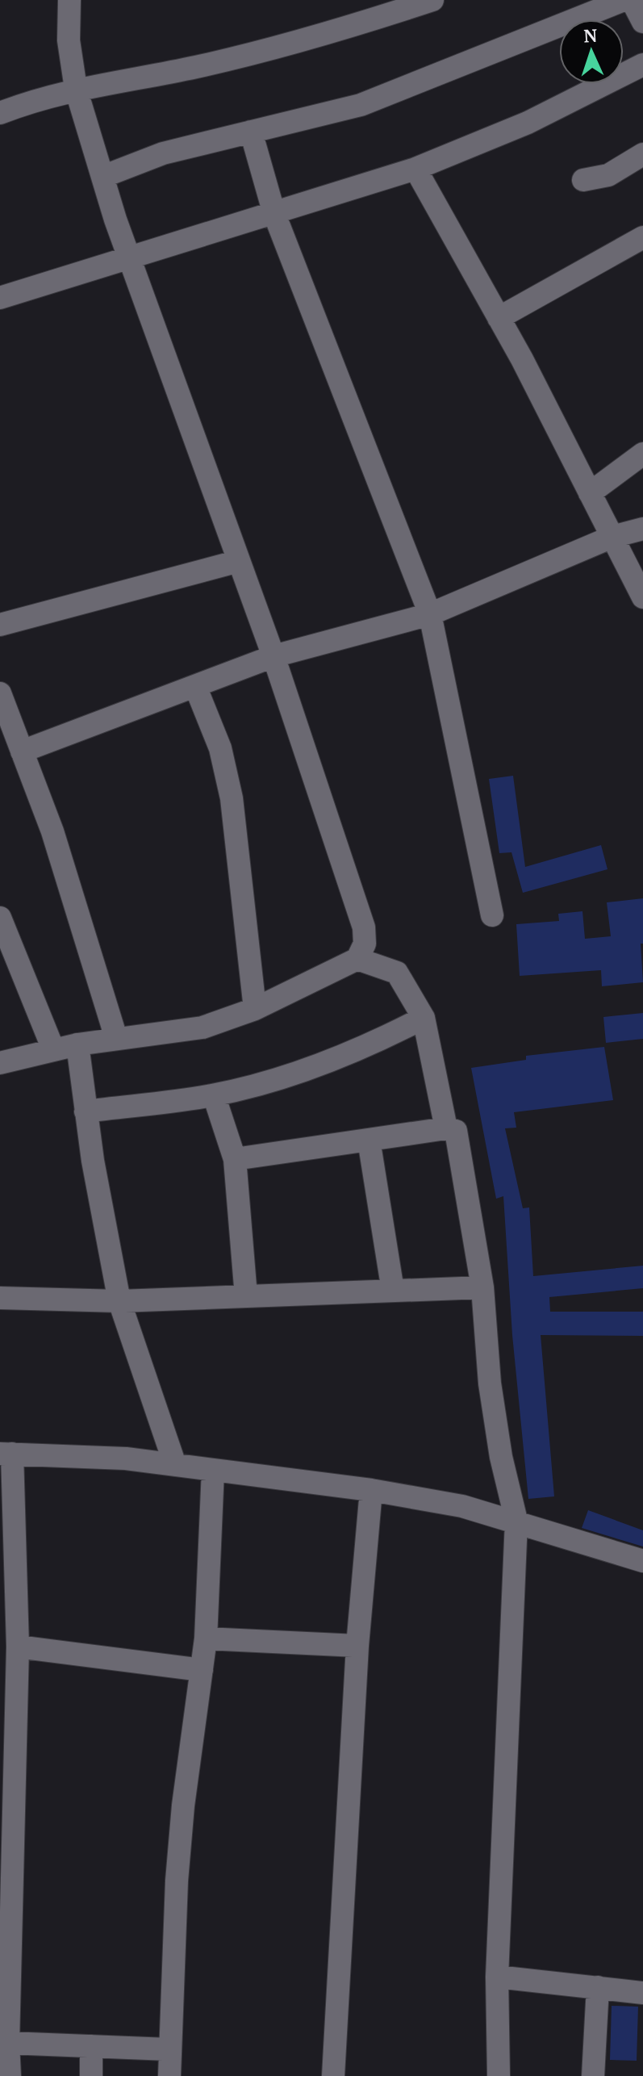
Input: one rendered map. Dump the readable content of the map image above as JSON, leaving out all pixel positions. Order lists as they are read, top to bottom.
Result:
{
  "north": "top"
}
